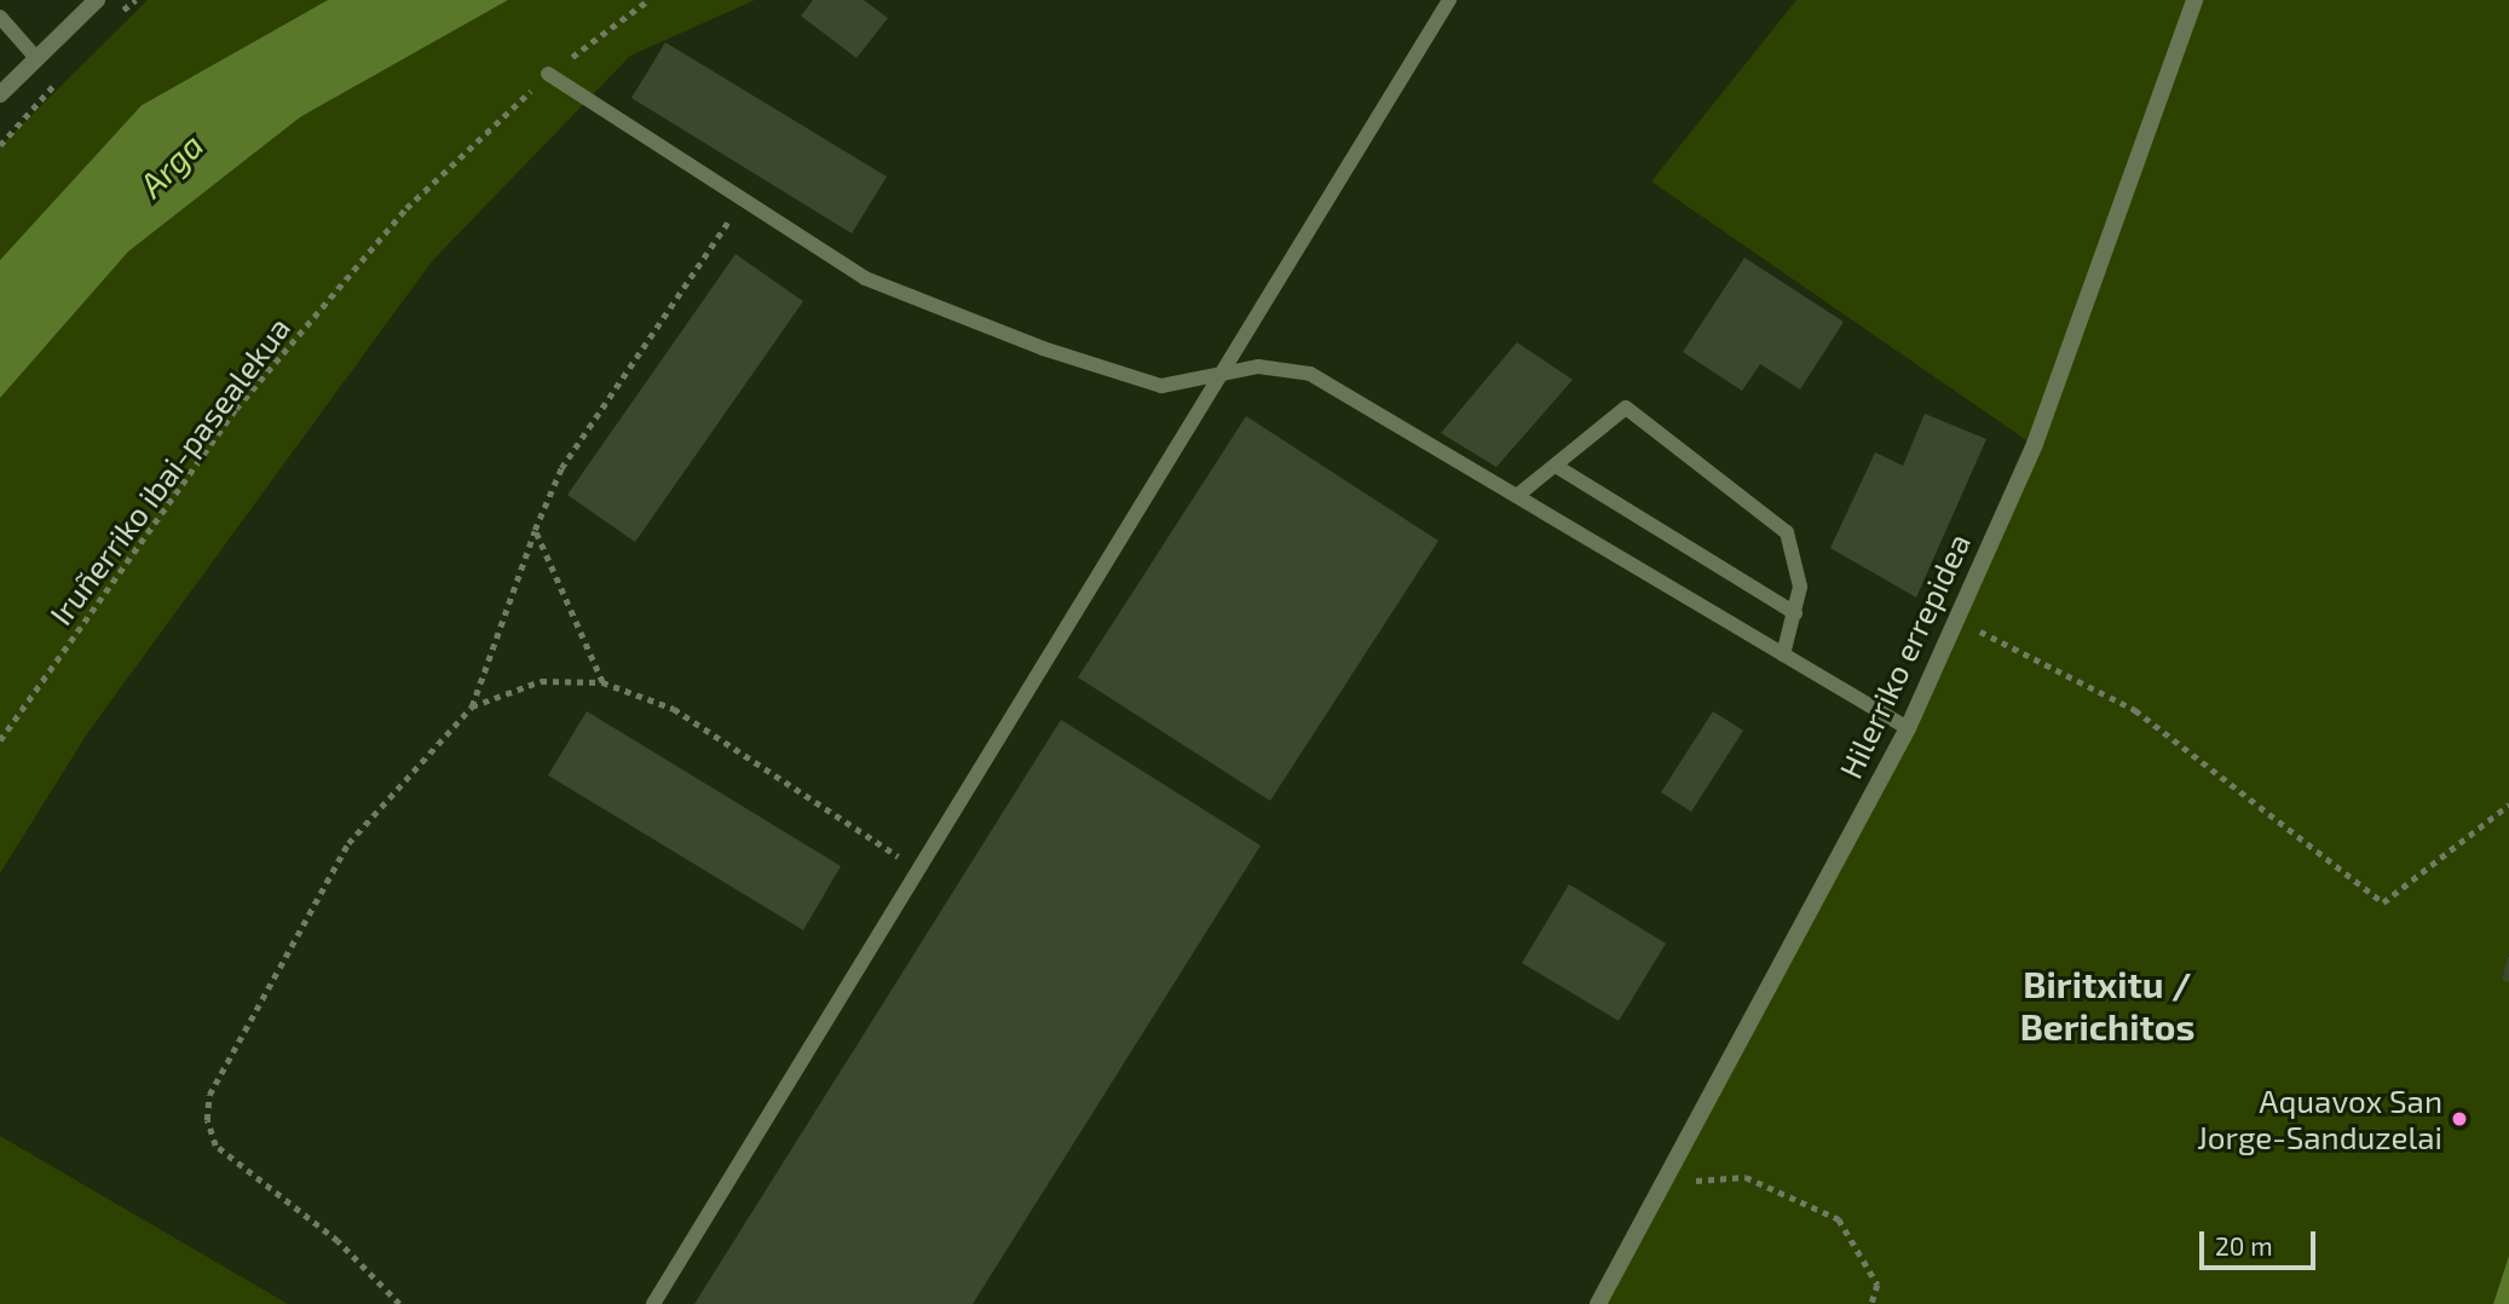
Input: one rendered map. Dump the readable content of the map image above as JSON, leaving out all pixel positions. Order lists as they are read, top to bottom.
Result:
{
  "streets": {
    "street": ["Hilerriko errepidea"],
    "path": ["Iruñerriko ibai-pasealekua"]
  },
  "districts": ["Biritxitu / Berichitos"],
  "water": ["Arga"],
  "places": ["Aquavox San Jorge-Sanduzelai"],
  "scale_bar": "20 m"
}
